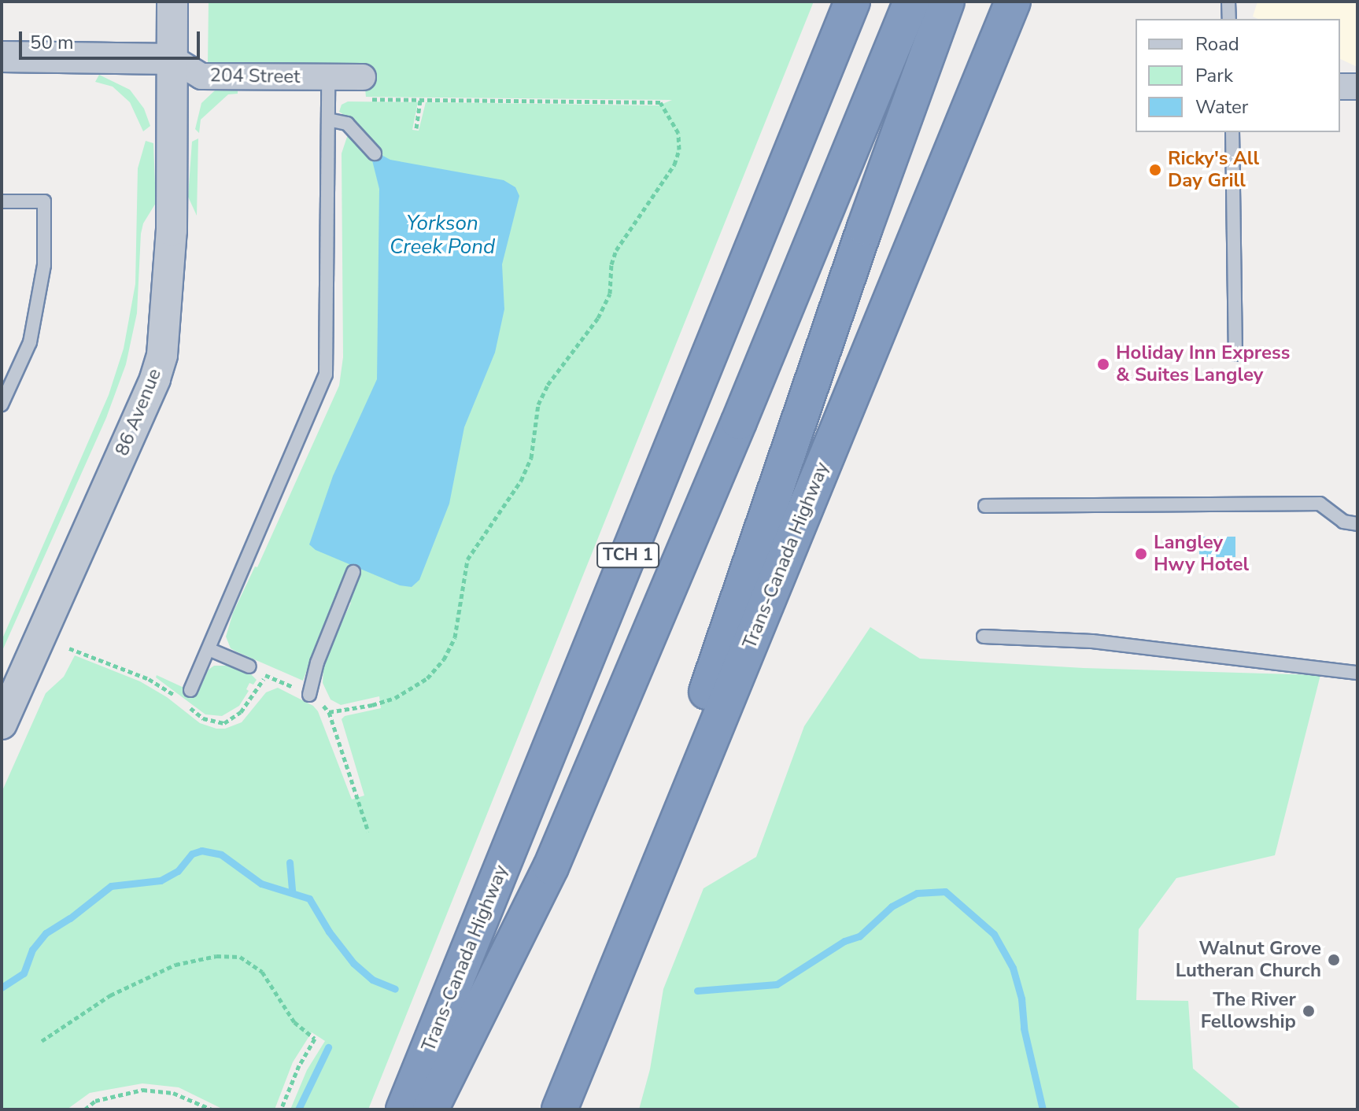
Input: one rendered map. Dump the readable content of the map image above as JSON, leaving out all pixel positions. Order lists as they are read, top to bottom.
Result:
{
  "streets": {
    "highway": ["TCH 1", "Trans-Canada Highway"],
    "street": ["204 Street", "86 Avenue"]
  },
  "crossings": [
    ["204 Street", "86 Avenue"]
  ],
  "water": ["Yorkson Creek Pond"],
  "places": [
    "Ricky's All Day Grill",
    "Holiday Inn Express & Suites Langley",
    "Langley Hwy Hotel",
    "Walnut Grove Lutheran Church",
    "The River Fellowship"
  ],
  "legend": ["Road", "Park", "Water"],
  "scale_bar": "50 m"
}
